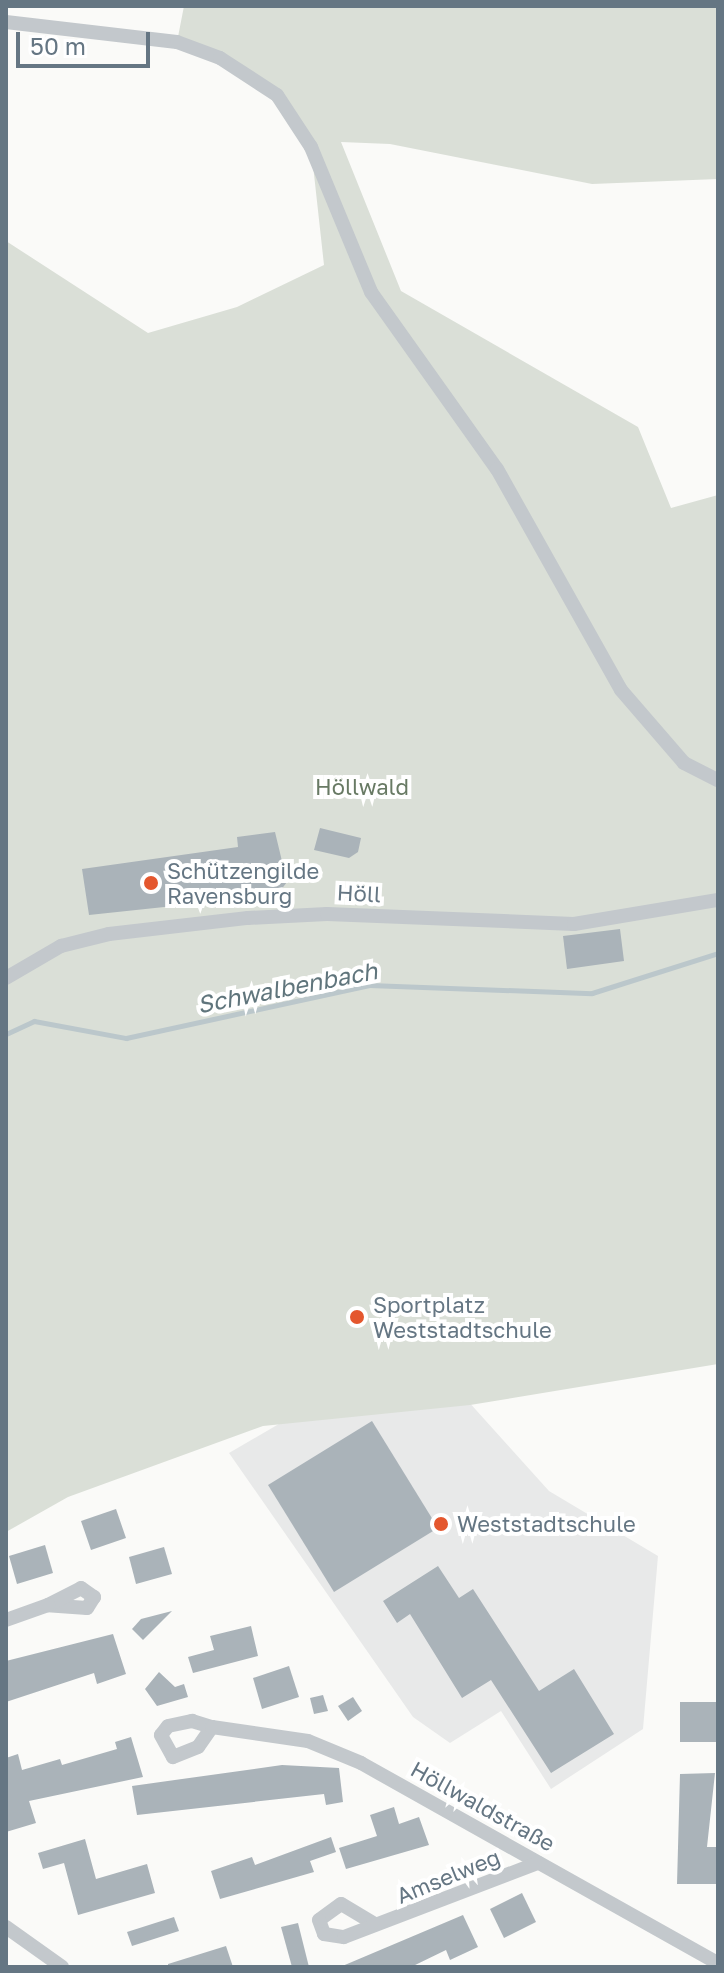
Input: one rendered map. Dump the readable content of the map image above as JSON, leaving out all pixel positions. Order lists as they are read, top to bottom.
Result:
{
  "streets": {
    "street": ["Höll", "Höllwaldstraße", "Amselweg"]
  },
  "crossings": [
    ["Höllwaldstraße", "Amselweg"]
  ],
  "water": ["Schwalbenbach"],
  "parks": ["Höllwald"],
  "places": ["Schützengilde Ravensburg", "Sportplatz Weststadtschule", "Weststadtschule"],
  "scale_bar": "50 m"
}
